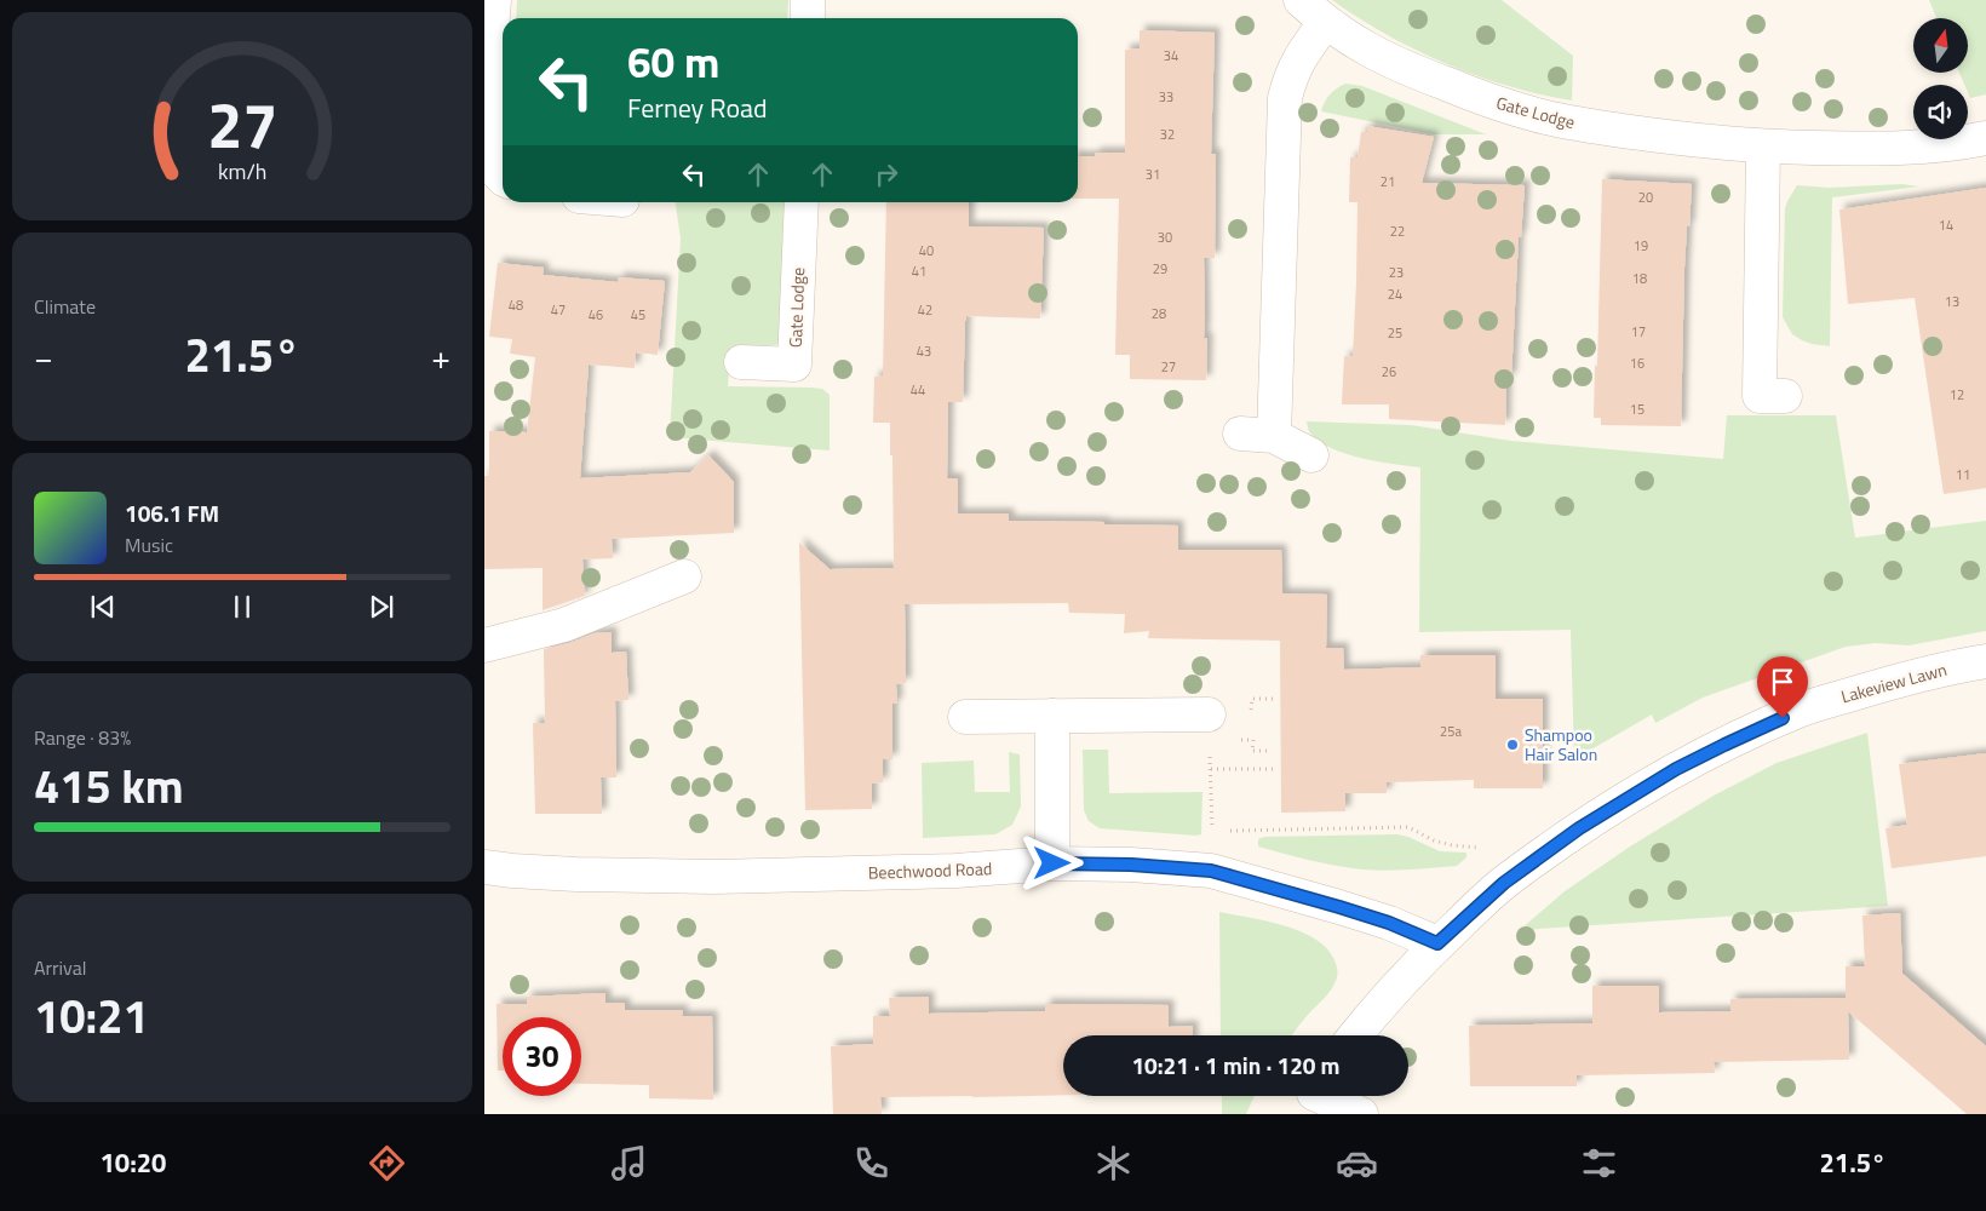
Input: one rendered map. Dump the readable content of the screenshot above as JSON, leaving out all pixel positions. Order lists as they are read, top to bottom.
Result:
{
  "streets": {
    "street": ["Gate Lodge", "Lakeview Lawn", "Beechwood Road"]
  },
  "crossings": [
    ["Lakeview Lawn", "Beechwood Road"]
  ],
  "places": ["Shampoo Hair Salon"],
  "house_numbers": [
    "34",
    "33",
    "32",
    "31",
    "21",
    "20",
    "14",
    "22",
    "30",
    "19",
    "40",
    "29",
    "41",
    "23",
    "18",
    "24",
    "13",
    "48",
    "47",
    "42",
    "28",
    "46",
    "45",
    "17",
    "25",
    "43",
    "16",
    "27",
    "26",
    "44",
    "12",
    "15",
    "11",
    "25a"
  ],
  "north": "top",
  "page": {
    "turn": ["60 m", "Ferney Road"],
    "tile": [
      "Climate",
      ["Range · 83%", "415 km"],
      ["Arrival", "10:21"]
    ],
    "heat": ["−", "21.5°", "+"],
    "song": ["106.1 FM", "Music"],
    "limit": "30",
    "trip": "10:21 · 1 min · 120 m",
    "tabs": ["10:20", "21.5°"],
    "gauge": ["27", "km/h"]
  }
}
